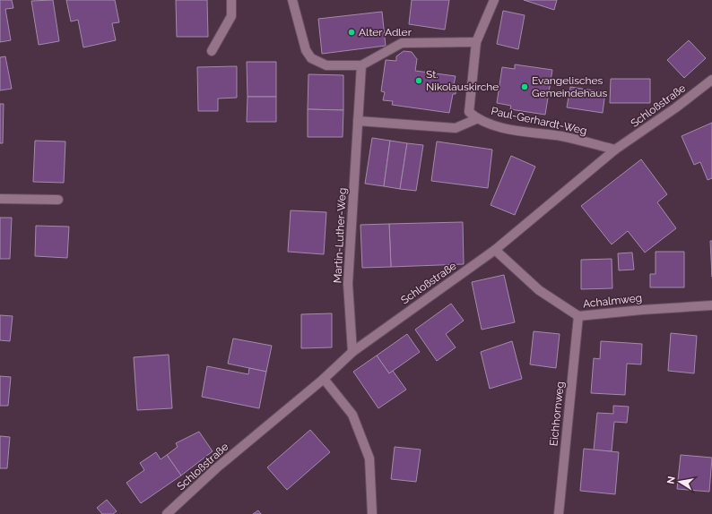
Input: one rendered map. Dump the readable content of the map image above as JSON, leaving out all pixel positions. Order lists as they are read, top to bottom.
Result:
{
  "streets": {
    "street": [
      "Schloßstraße",
      "Paul-Gerhardt-Weg",
      "Martin-Luther-Weg",
      "Achalmweg",
      "Eichhornweg"
    ]
  },
  "crossings": [
    ["Schloßstraße", "Paul-Gerhardt-Weg"],
    ["Schloßstraße", "Martin-Luther-Weg"],
    ["Schloßstraße", "Achalmweg"],
    ["Achalmweg", "Eichhornweg"]
  ],
  "places": ["Alter Adler", "St. Nikolauskirche", "Evangelisches Gemeindehaus"],
  "north": "left"
}
